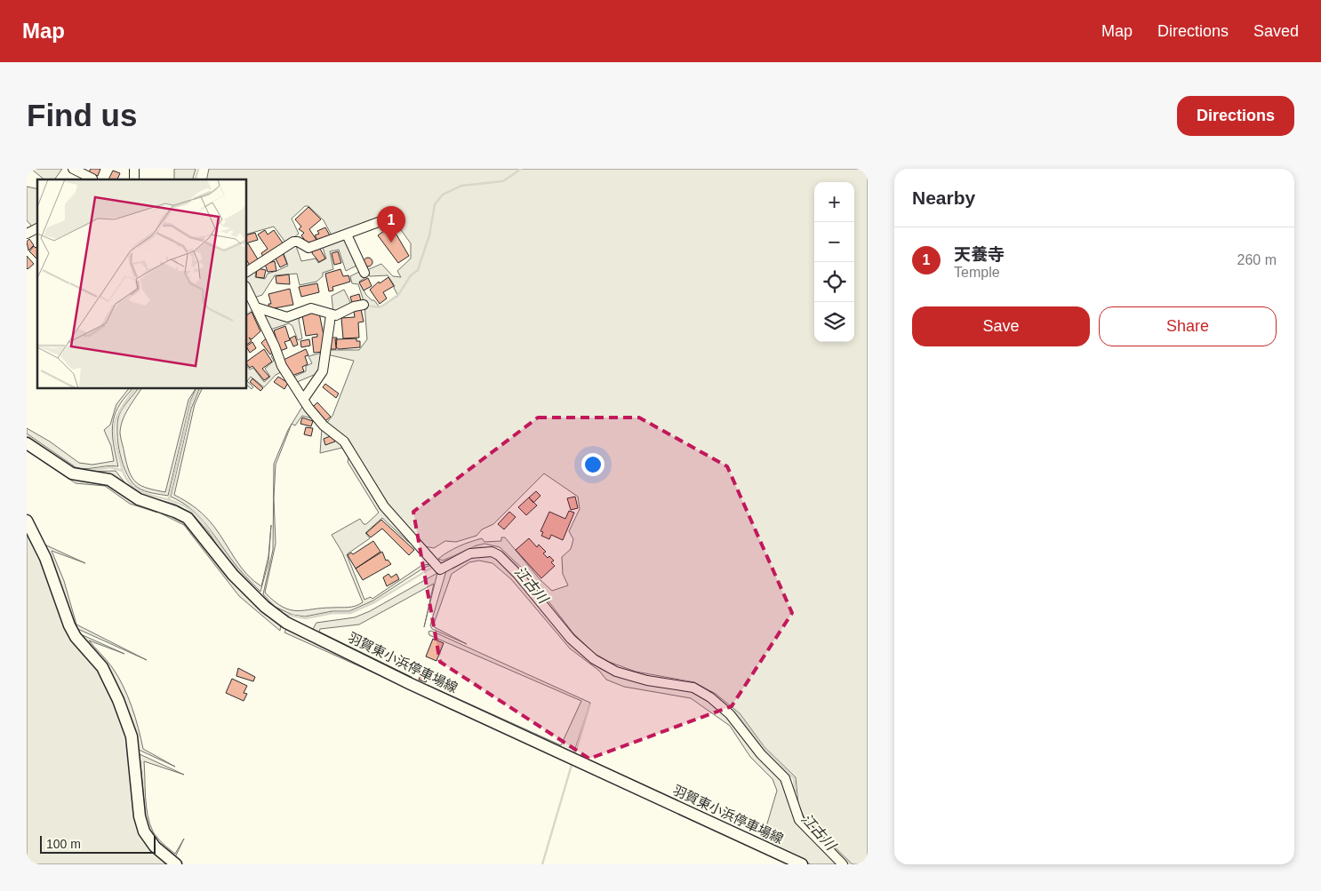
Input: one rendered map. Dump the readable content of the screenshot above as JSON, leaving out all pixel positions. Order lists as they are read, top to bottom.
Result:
{
  "streets": {
    "main road": ["羽賀東小浜停車場線"]
  },
  "water": ["江古川"],
  "scale_bar": "100 m",
  "page": {
    "header": "Map",
    "nav": ["Map", "Directions", "Saved"],
    "buttons": [
      "Directions",
      ["Save", "Share"]
    ],
    "title": "Find us",
    "heading": "Nearby",
    "map_buttons": ["+", "−"],
    "pins": "1",
    "list": [
      {
        "mark": "1",
        "name": "天養寺",
        "note": "Temple",
        "value": "260 m"
      }
    ],
    "scale": "100 m"
  }
}
